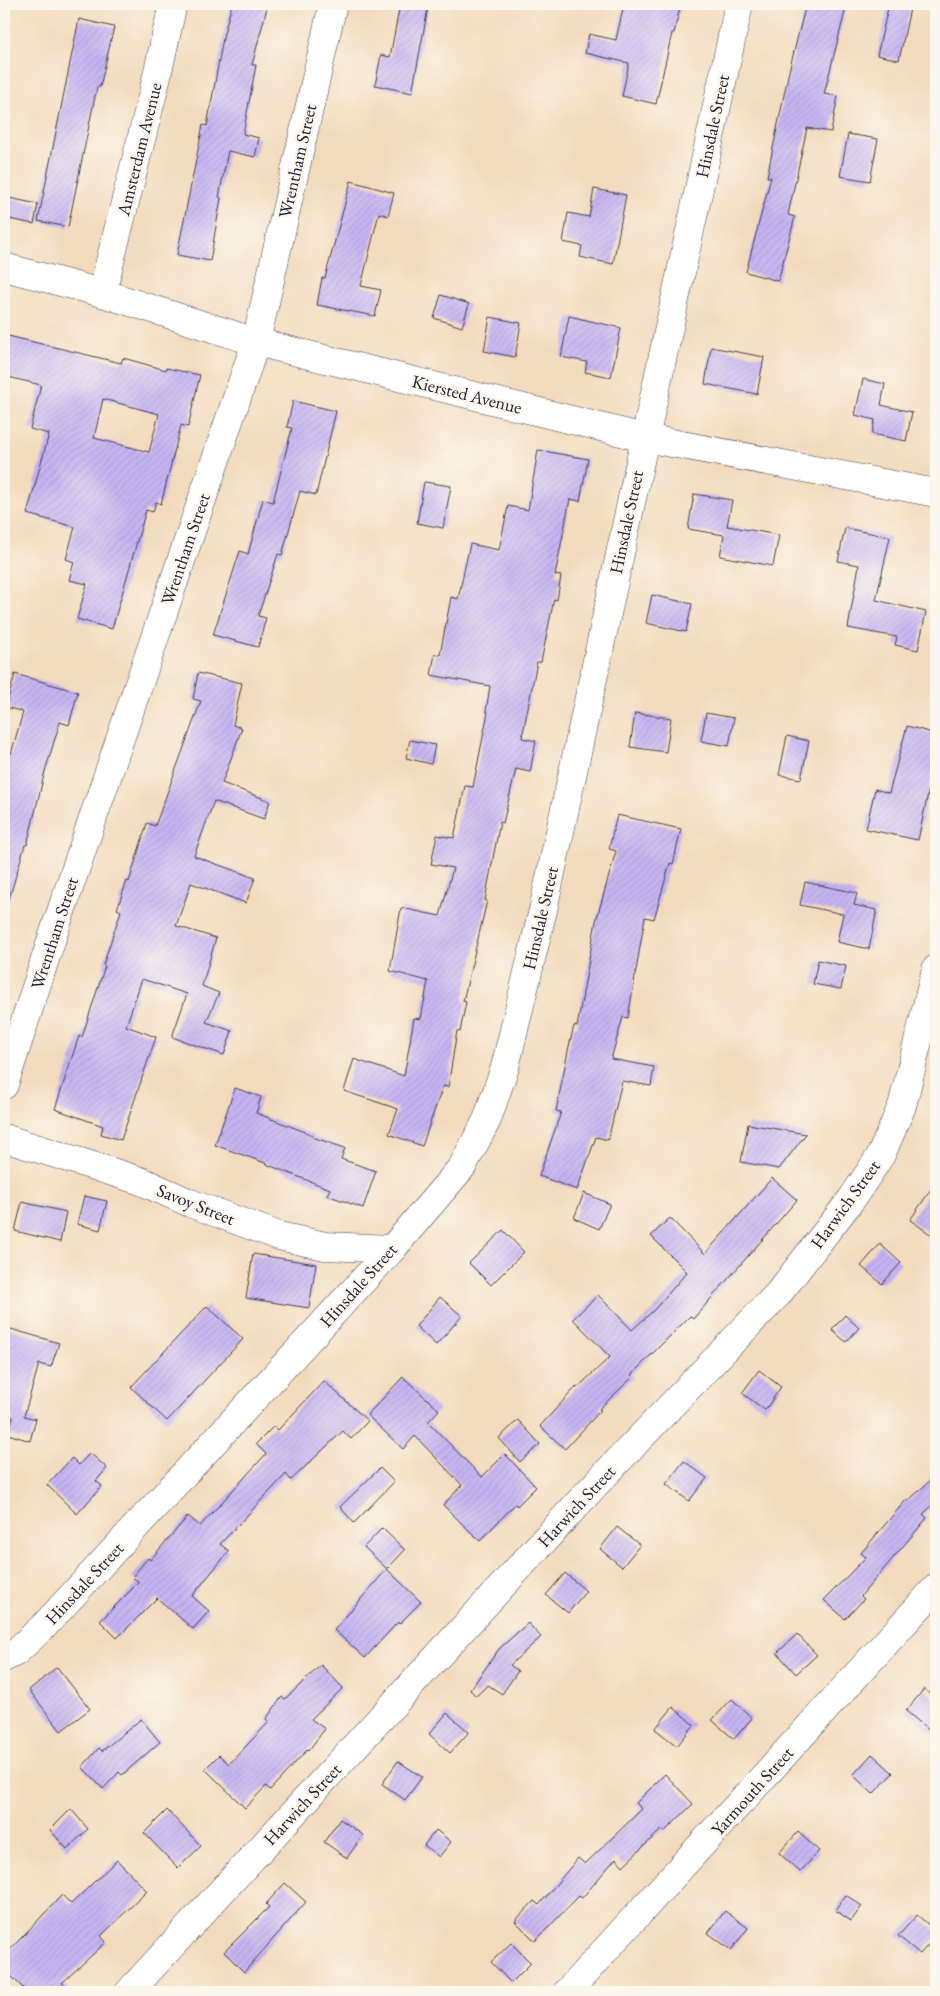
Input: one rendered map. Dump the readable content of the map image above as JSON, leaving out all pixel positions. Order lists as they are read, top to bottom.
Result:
{
  "streets": {
    "street": [
      "Hinsdale Street",
      "Amsterdam Avenue",
      "Wrentham Street",
      "Kiersted Avenue",
      "Savoy Street",
      "Harwich Street",
      "Yarmouth Street"
    ]
  },
  "crossings": [
    ["Hinsdale Street", "Kiersted Avenue"],
    ["Hinsdale Street", "Savoy Street"],
    ["Amsterdam Avenue", "Kiersted Avenue"],
    ["Wrentham Street", "Kiersted Avenue"]
  ]
}
